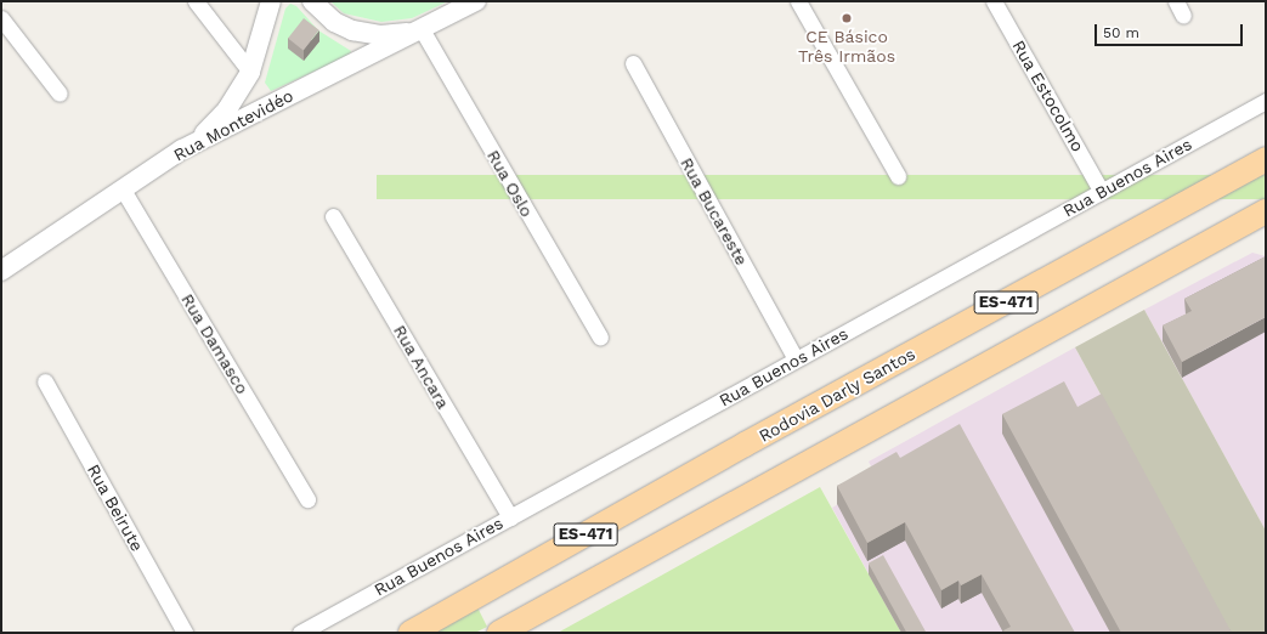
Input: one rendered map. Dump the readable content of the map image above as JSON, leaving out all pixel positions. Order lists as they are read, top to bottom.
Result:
{
  "streets": {
    "main road": ["ES-471", "Rodovia Darly Santos"],
    "street": [
      "Rua Estocolmo",
      "Rua Montevidéo",
      "Rua Buenos Aires",
      "Rua Oslo",
      "Rua Bucareste",
      "Rua Damasco",
      "Rua Ancara",
      "Rua Beirute"
    ]
  },
  "crossings": [
    ["Rua Estocolmo", "Rua Buenos Aires"],
    ["Rua Montevidéo", "Rua Oslo"],
    ["Rua Montevidéo", "Rua Damasco"],
    ["Rua Buenos Aires", "Rua Bucareste"],
    ["Rua Buenos Aires", "Rua Ancara"]
  ],
  "places": ["CE Básico Três Irmãos"],
  "scale_bar": "50 m"
}
